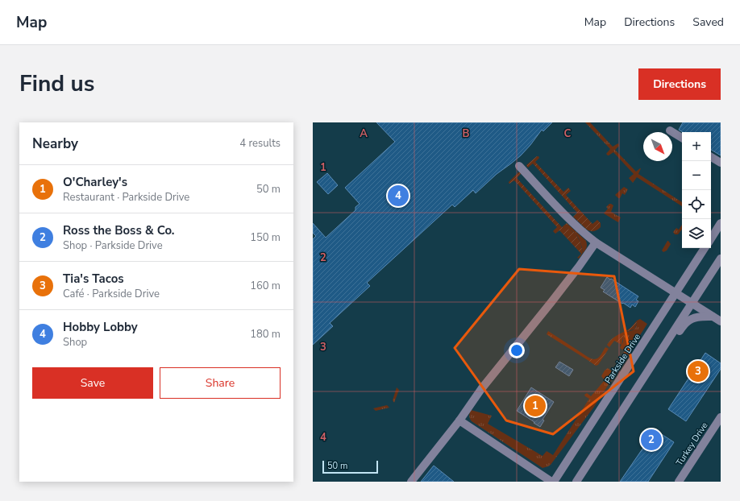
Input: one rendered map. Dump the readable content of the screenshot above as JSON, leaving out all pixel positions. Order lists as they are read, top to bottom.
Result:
{
  "streets": {
    "street": ["Parkside Drive", "Turkey Drive"]
  },
  "scale_bar": "50 m",
  "north": "bottom right",
  "page": {
    "header": "Map",
    "nav": ["Map", "Directions", "Saved"],
    "title": "Find us",
    "buttons": [
      "Directions",
      ["Save", "Share"]
    ],
    "heading": ["Nearby", "4 results"],
    "map_buttons": ["+", "−"],
    "list": [
      {
        "mark": "1",
        "name": "O'Charley's",
        "note": "Restaurant · Parkside Drive",
        "value": "50 m"
      },
      {
        "mark": "2",
        "name": "Ross the Boss & Co.",
        "note": "Shop · Parkside Drive",
        "value": "150 m"
      },
      {
        "mark": "3",
        "name": "Tia's Tacos",
        "note": "Café · Parkside Drive",
        "value": "160 m"
      },
      {
        "mark": "4",
        "name": "Hobby Lobby",
        "note": "Shop",
        "value": "180 m"
      }
    ],
    "pins": [
      "4",
      "3",
      "1",
      "2"
    ],
    "scale": "50 m"
  },
  "grid": {
    "columns": ["A", "B", "C"],
    "rows": [
      "1",
      "2",
      "3",
      "4"
    ]
  }
}
